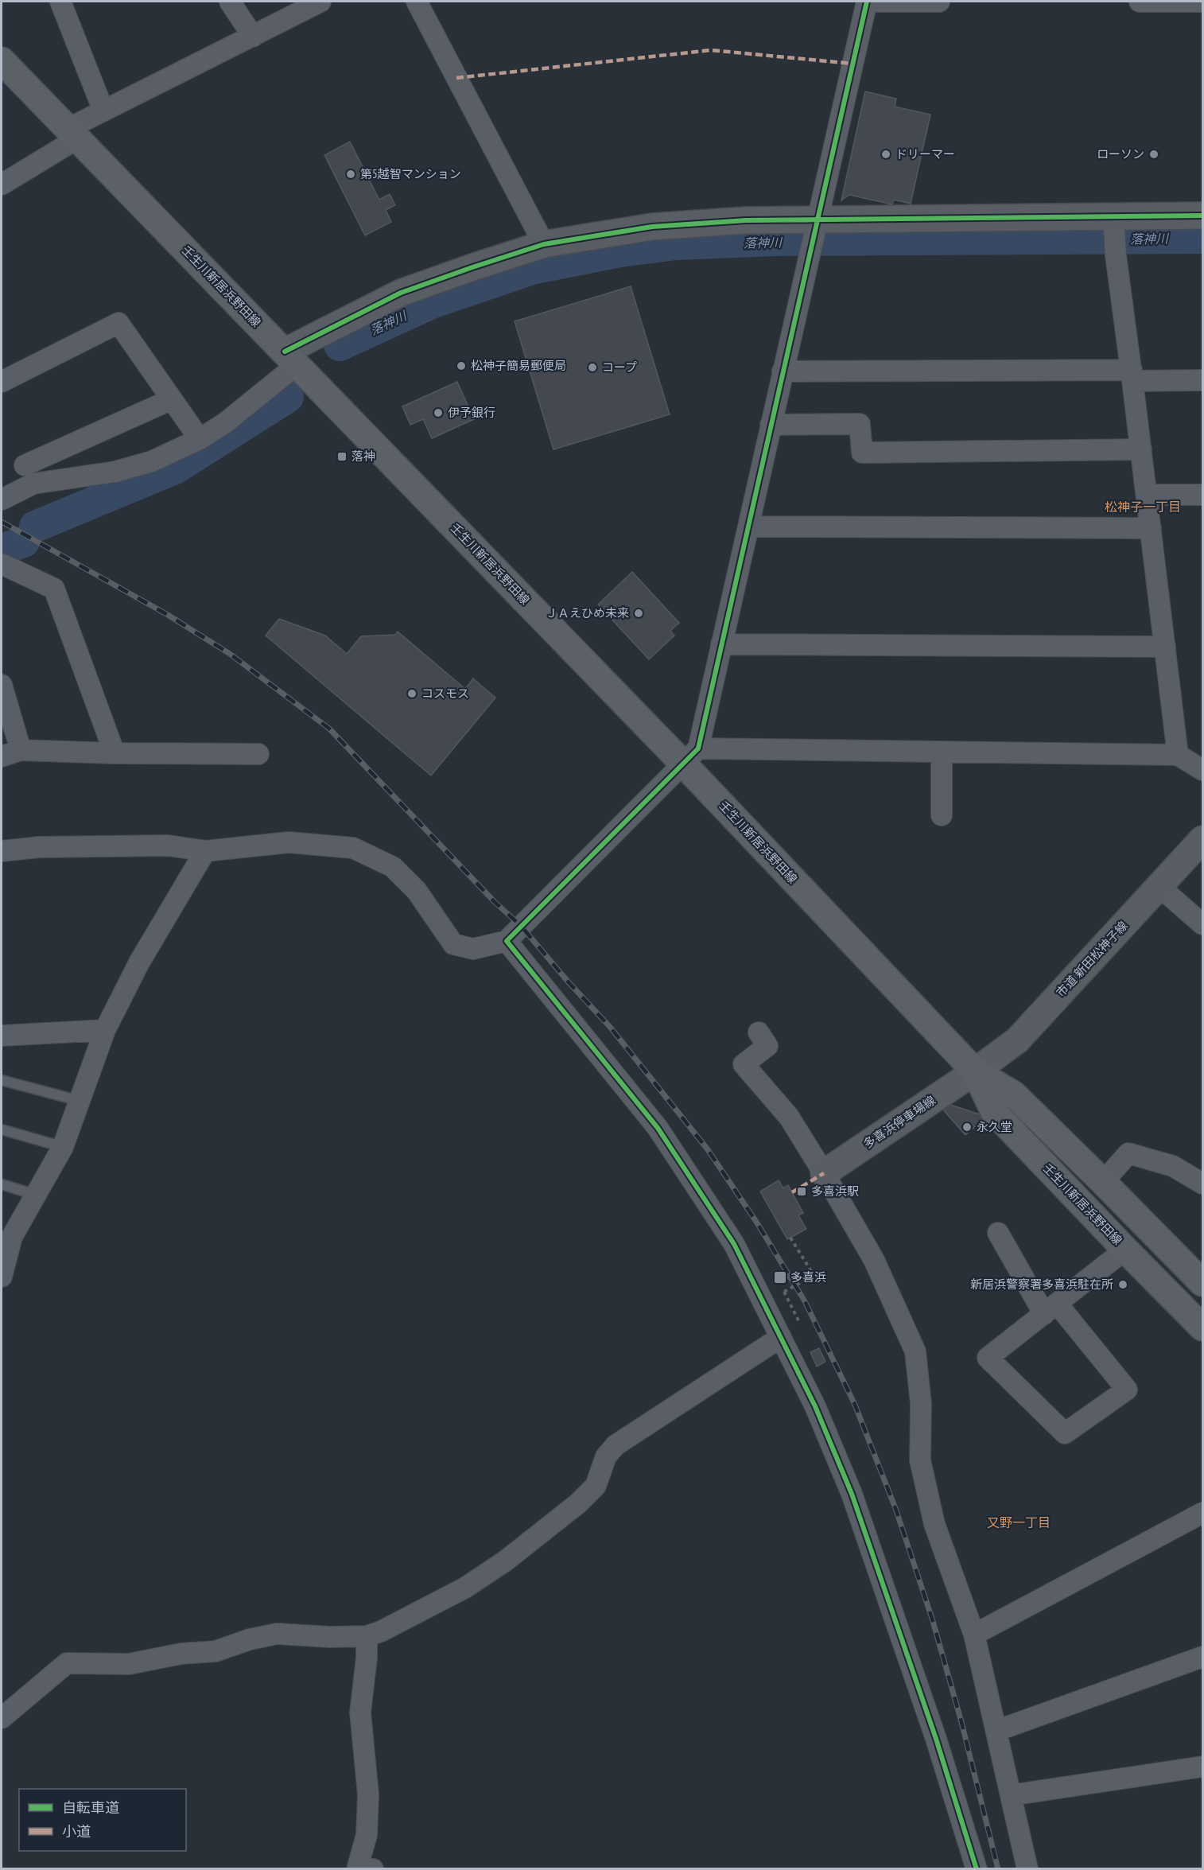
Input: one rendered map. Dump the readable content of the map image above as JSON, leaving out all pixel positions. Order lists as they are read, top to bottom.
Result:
{
  "streets": {
    "main road": ["壬生川新居浜野田線"],
    "street": ["市道 新田松神子線", "多喜浜停車場線"]
  },
  "crossings": [
    ["壬生川新居浜野田線", "市道 新田松神子線"],
    ["壬生川新居浜野田線", "多喜浜停車場線"],
    ["市道 新田松神子線", "多喜浜停車場線"]
  ],
  "districts": ["松神子一丁目", "又野一丁目"],
  "water": ["落神川"],
  "places": {
    "other": [
      "ドリーマー",
      "ローソン",
      "第5越智マンション",
      "松神子簡易郵便局",
      "コープ",
      "伊予銀行",
      "ＪＡえひめ未来",
      "コスモス",
      "永久堂",
      "新居浜警察署多喜浜駐在所"
    ],
    "transit": ["落神", "多喜浜駅", "多喜浜"]
  },
  "legend": ["自転車道", "小道"]
}
